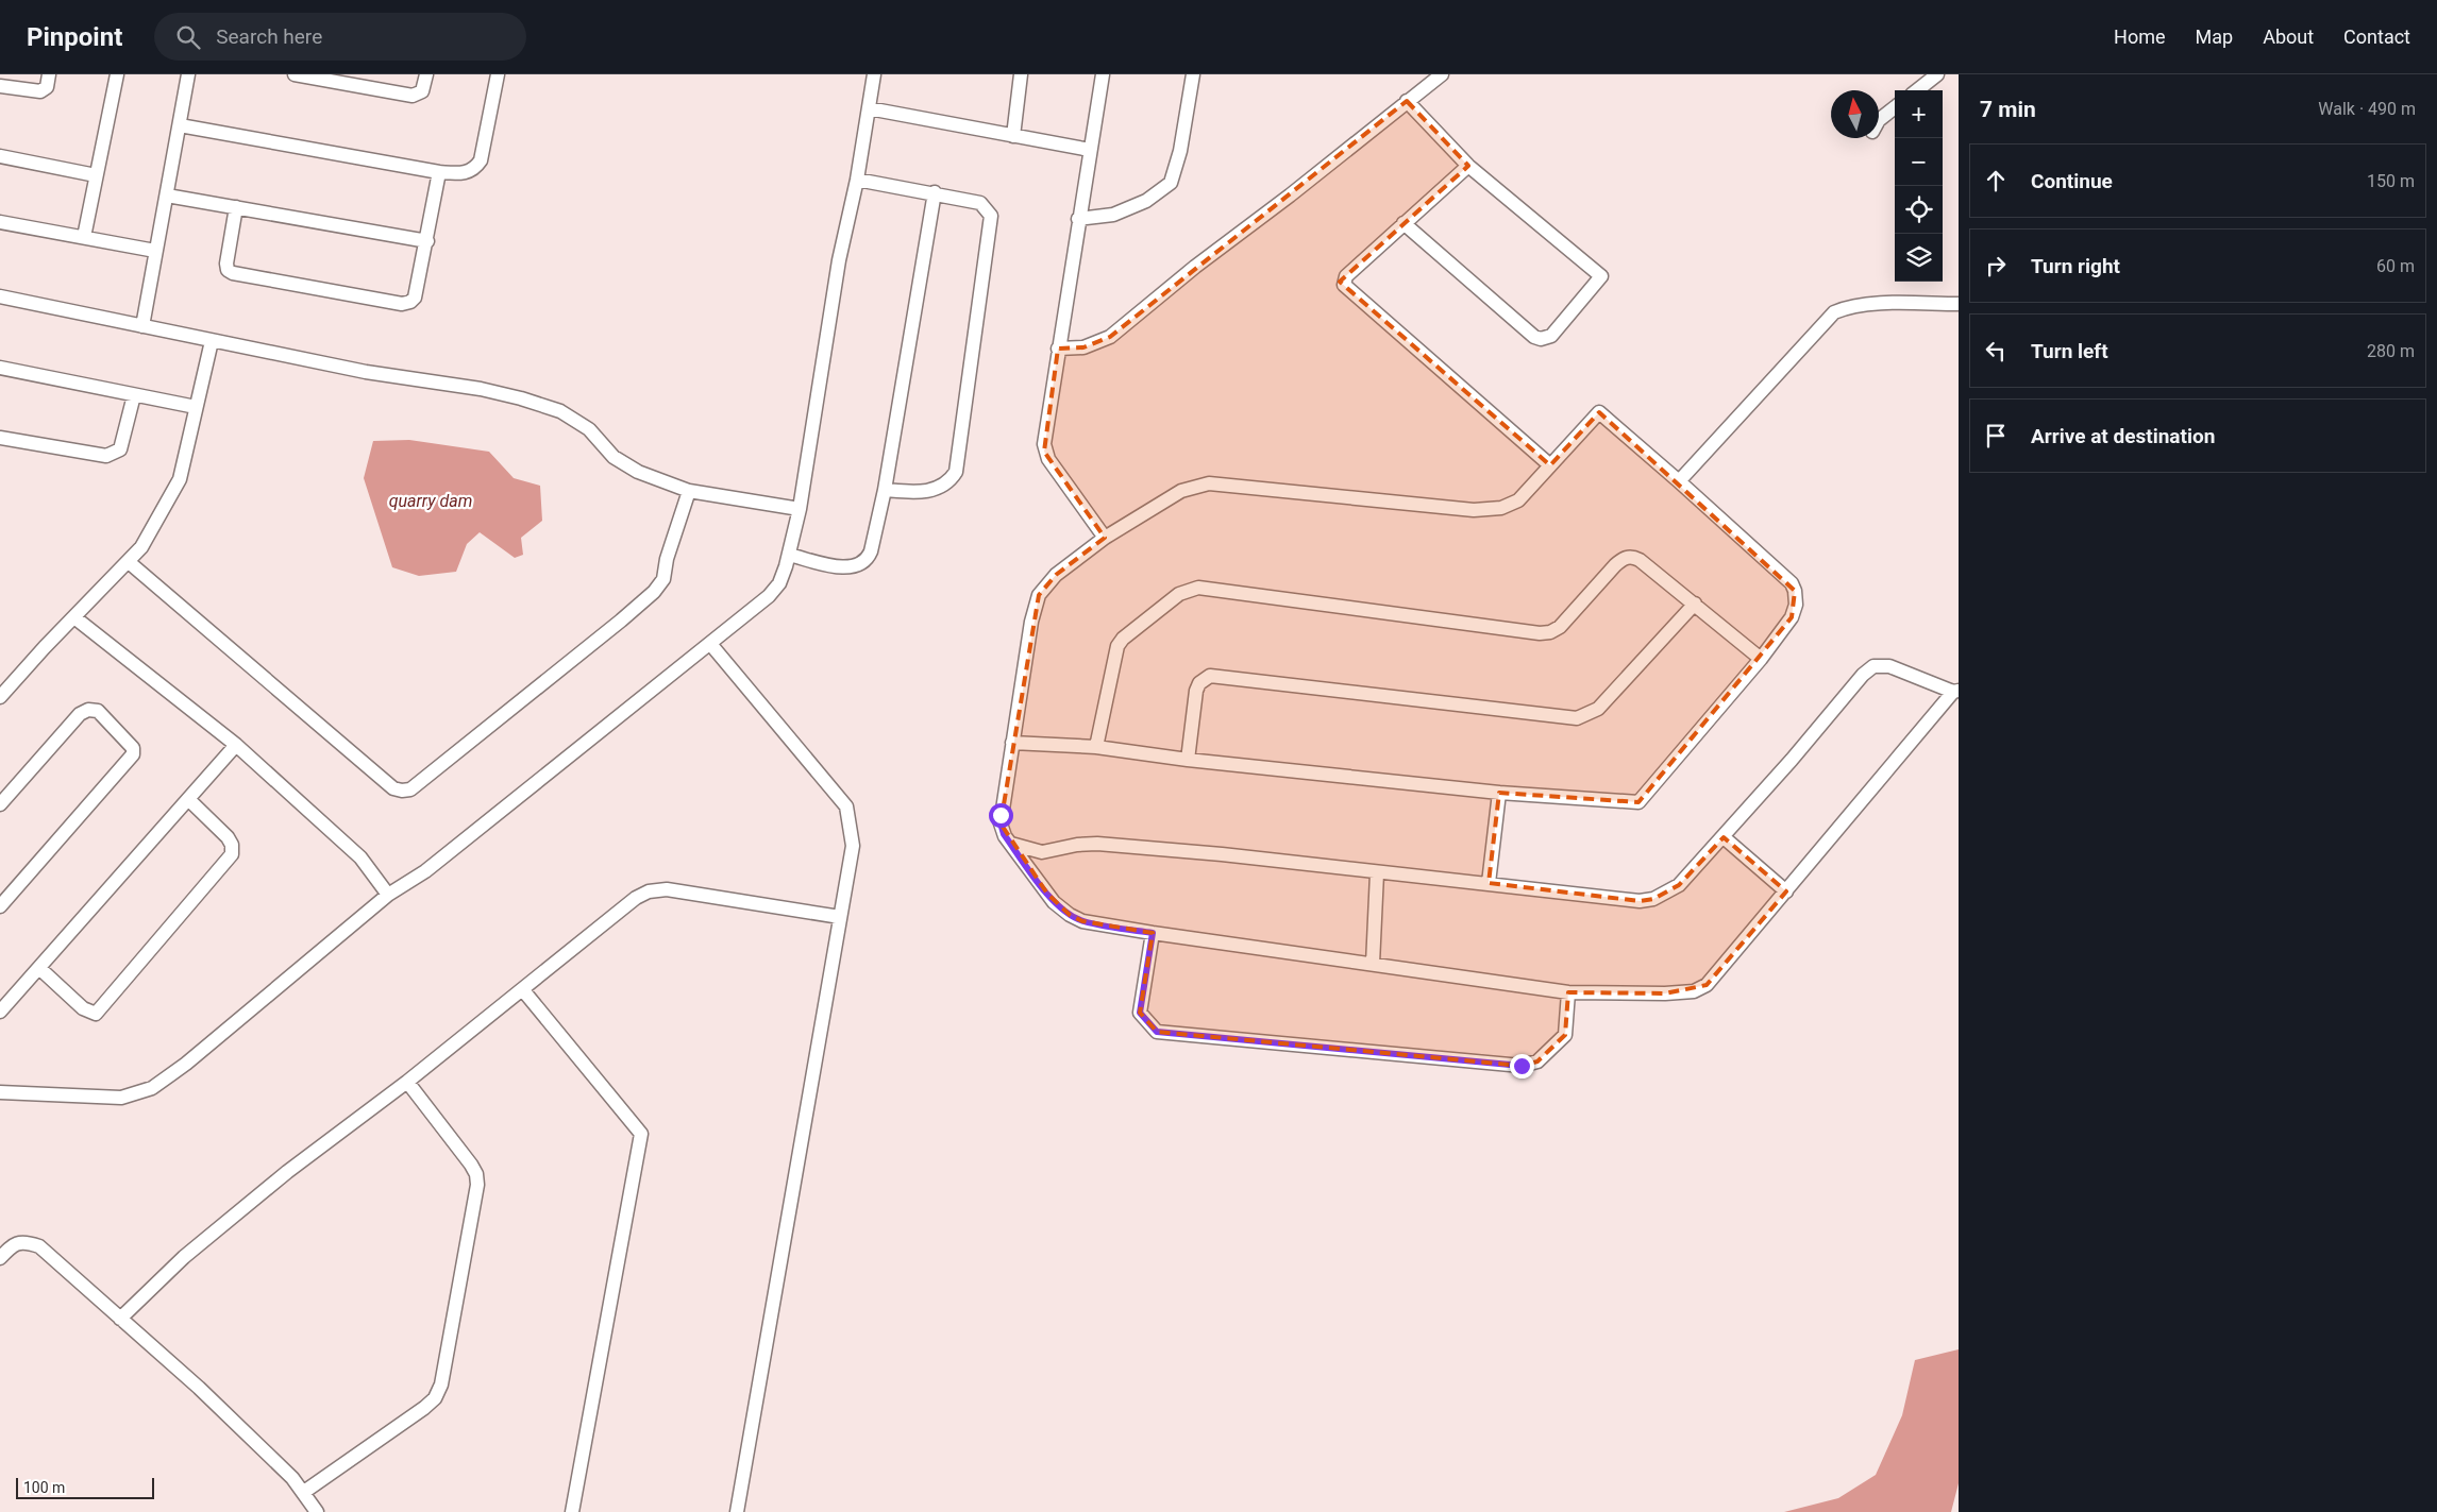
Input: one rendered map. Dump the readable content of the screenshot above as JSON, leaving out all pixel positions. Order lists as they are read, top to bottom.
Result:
{
  "water": ["quarry dam"],
  "scale_bar": "100 m",
  "north": "top",
  "page": {
    "header": "Pinpoint",
    "search": "Search here",
    "nav": [
      "Home",
      "Map",
      "About",
      "Contact"
    ],
    "heading": ["7 min", "Walk · 490 m"],
    "map_buttons": ["+", "−"],
    "list": [
      ["Continue", "150 m"],
      ["Turn right", "60 m"],
      ["Turn left", "280 m"],
      "Arrive at destination"
    ],
    "scale": "100 m"
  }
}
